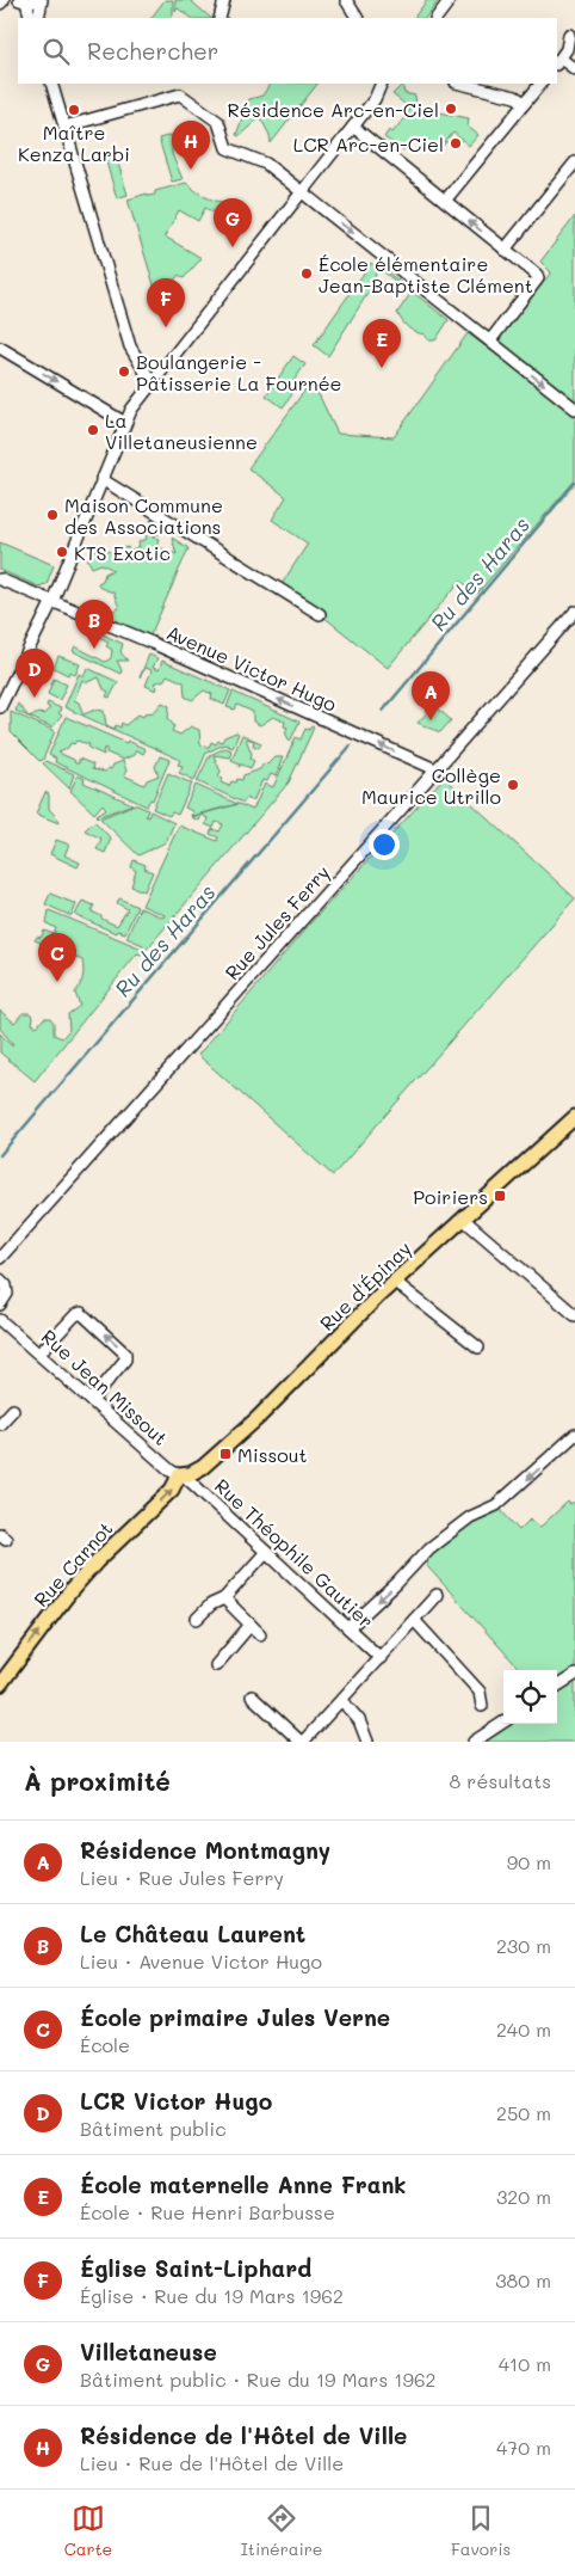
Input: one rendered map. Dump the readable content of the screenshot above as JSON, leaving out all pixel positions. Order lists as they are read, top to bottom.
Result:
{
  "streets": {
    "main road": ["Rue d'Épinay", "Rue Carnot"],
    "street": [
      "Avenue Victor Hugo",
      "Rue Jules Ferry",
      "Rue Jean Missout",
      "Rue Théophile Gautier"
    ]
  },
  "crossings": [
    ["Avenue Victor Hugo", "Rue Jules Ferry"],
    ["Rue Jules Ferry", "Rue Jean Missout"],
    ["Rue d'Épinay", "Rue Jean Missout"],
    ["Rue d'Épinay", "Rue Théophile Gautier"],
    ["Rue d'Épinay", "Rue Carnot"],
    ["Rue Jean Missout", "Rue Théophile Gautier"],
    ["Rue Jean Missout", "Rue Carnot"],
    ["Rue Théophile Gautier", "Rue Carnot"]
  ],
  "one_way": ["Avenue Victor Hugo", "Rue Carnot"],
  "water": ["Ru des Haras"],
  "places": {
    "other": [
      "Résidence Arc-en-Ciel",
      "Maître Kenza Larbi",
      "LCR Arc-en-Ciel",
      "École élémentaire Jean-Baptiste Clément",
      "Boulangerie - Pâtisserie La Fournée",
      "La Villetaneusienne",
      "Maison Commune des Associations",
      "KTS Exotic",
      "Collège Maurice Utrillo"
    ],
    "transit": ["Poiriers", "Missout"]
  },
  "page": {
    "search": "Rechercher",
    "pins": [
      "H",
      "G",
      "F",
      "E",
      "B",
      "D",
      "A",
      "C"
    ],
    "heading": ["À proximité", "8 résultats"],
    "list": [
      {
        "mark": "A",
        "name": "Résidence Montmagny",
        "note": "Lieu · Rue Jules Ferry",
        "value": "90 m"
      },
      {
        "mark": "B",
        "name": "Le Château Laurent",
        "note": "Lieu · Avenue Victor Hugo",
        "value": "230 m"
      },
      {
        "mark": "C",
        "name": "École primaire Jules Verne",
        "note": "École",
        "value": "240 m"
      },
      {
        "mark": "D",
        "name": "LCR Victor Hugo",
        "note": "Bâtiment public",
        "value": "250 m"
      },
      {
        "mark": "E",
        "name": "École maternelle Anne Frank",
        "note": "École · Rue Henri Barbusse",
        "value": "320 m"
      },
      {
        "mark": "F",
        "name": "Église Saint-Liphard",
        "note": "Église · Rue du 19 Mars 1962",
        "value": "380 m"
      },
      {
        "mark": "G",
        "name": "Villetaneuse",
        "note": "Bâtiment public · Rue du 19 Mars 1962",
        "value": "410 m"
      },
      {
        "mark": "H",
        "name": "Résidence de l'Hôtel de Ville",
        "note": "Lieu · Rue de l'Hôtel de Ville",
        "value": "470 m"
      }
    ],
    "nav": ["Carte", "Itinéraire", "Favoris"]
  }
}
